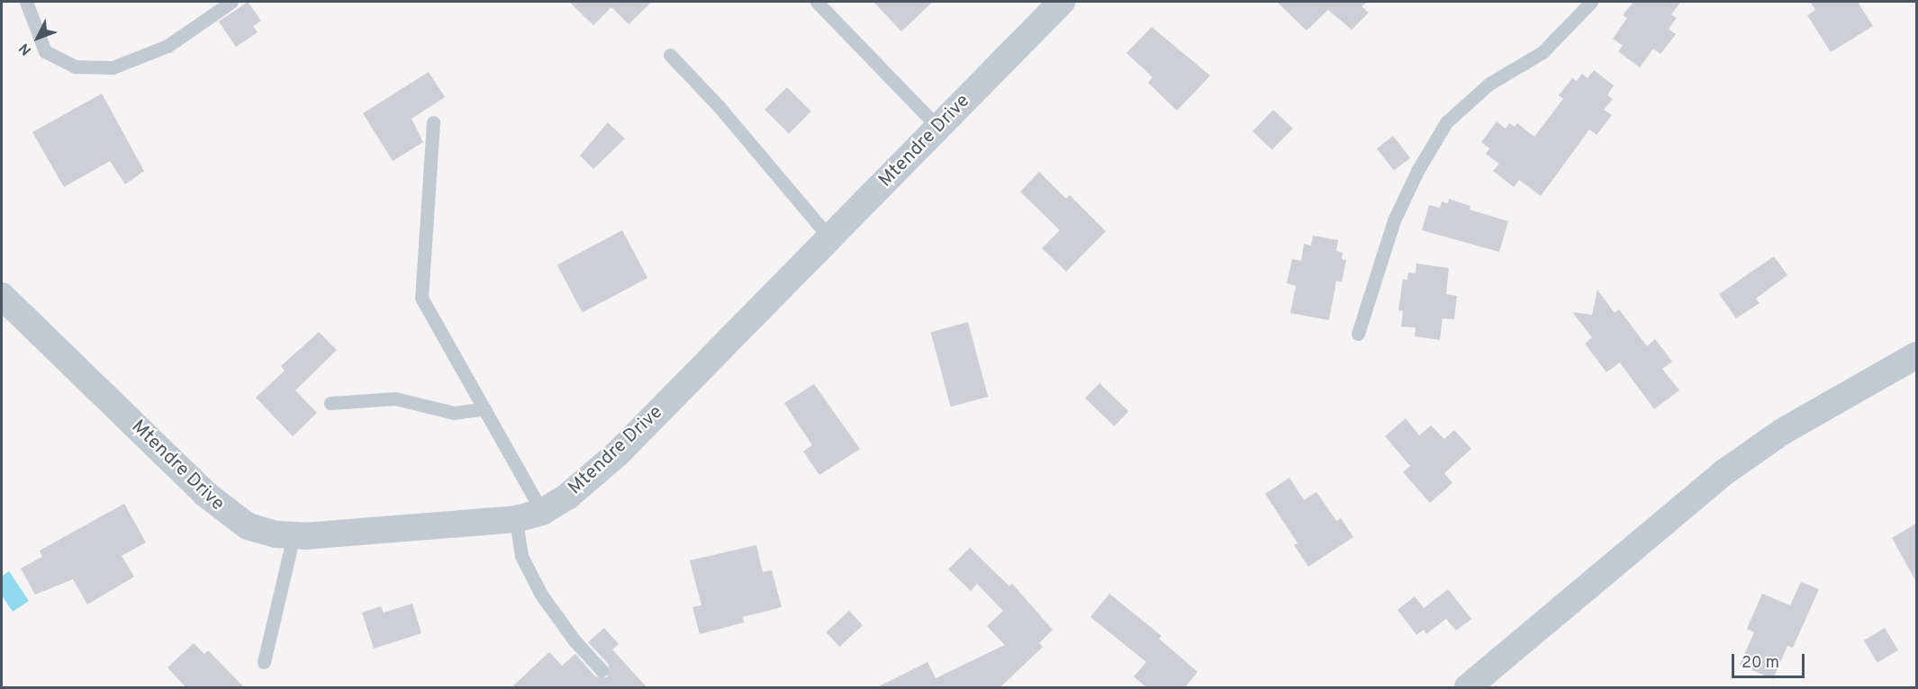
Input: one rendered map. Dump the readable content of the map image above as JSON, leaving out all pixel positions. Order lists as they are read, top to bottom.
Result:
{
  "streets": {
    "street": ["Mtendre Drive"]
  },
  "scale_bar": "20 m",
  "north": "bottom left"
}
